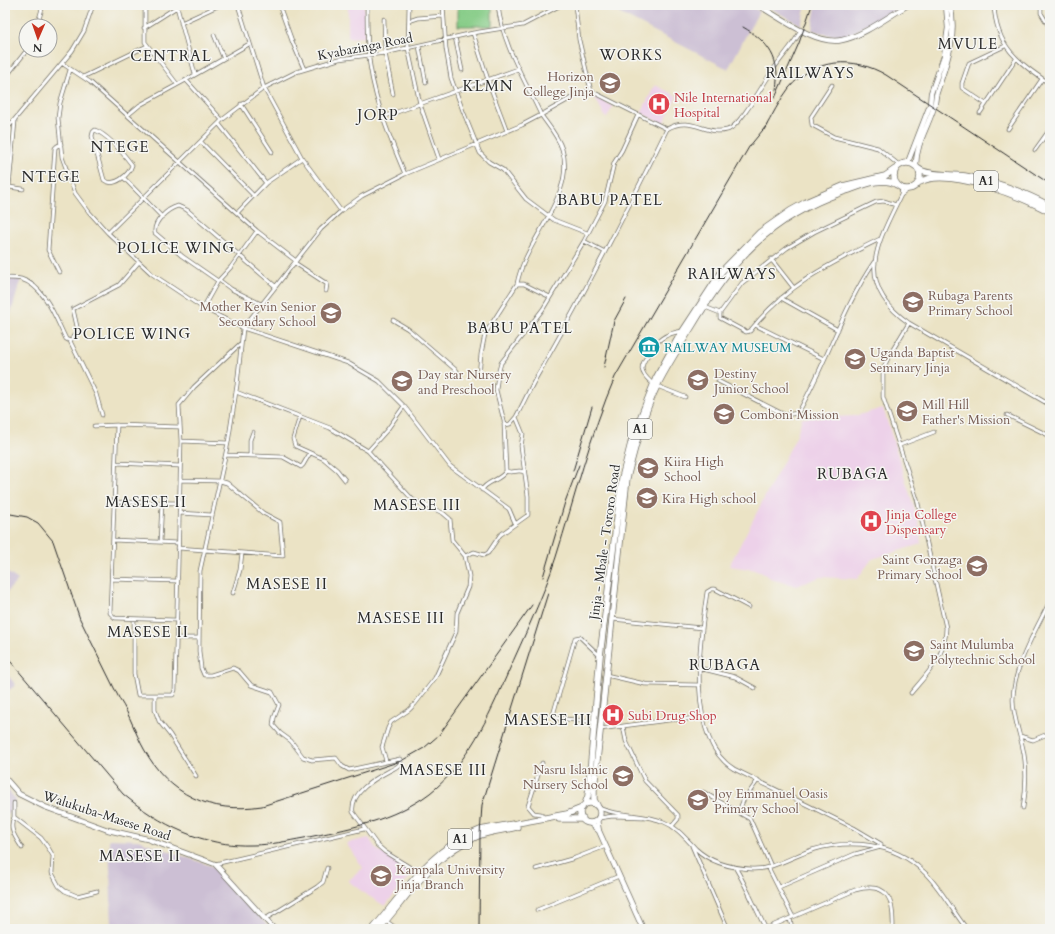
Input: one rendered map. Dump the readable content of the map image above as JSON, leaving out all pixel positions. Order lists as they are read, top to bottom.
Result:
{
  "streets": {
    "highway": ["A1", "Jinja - Mbale - Tororo Road"],
    "street": ["Kyabazinga Road", "Walukuba-Masese Road"]
  },
  "crossings": [
    ["A1", "Jinja - Mbale - Tororo Road"]
  ],
  "districts": [
    "MVULE",
    "WORKS",
    "CENTRAL",
    "RAILWAYS",
    "KLMN",
    "JORP",
    "NTEGE",
    "NTEGE",
    "BABU PATEL",
    "POLICE WING",
    "RAILWAYS",
    "BABU PATEL",
    "POLICE WING",
    "RUBAGA",
    "MASESE II",
    "MASESE III",
    "MASESE II",
    "MASESE III",
    "MASESE II",
    "RUBAGA",
    "MASESE III",
    "MASESE III",
    "MASESE II"
  ],
  "places": {
    "school or university": [
      "Horizon College Jinja",
      "Rubaga Parents Primary School",
      "Mother Kevin Senior Secondary School",
      "Uganda Baptist Seminary Jinja",
      "Destiny Junior School",
      "Day star Nursery and Preschool",
      "Mill Hill Father's Mission",
      "Comboni Mission",
      "Kiira High School",
      "Kira High school",
      "Saint Gonzaga Primary School",
      "Saint Mulumba Polytechnic School",
      "Nasru Islamic Nursery School",
      "Joy Emmanuel Oasis Primary School",
      "Kampala University Jinja Branch"
    ],
    "hospital": ["Nile International Hospital", "Jinja College Dispensary", "Subi Drug Shop"],
    "museum": ["RAILWAY MUSEUM"]
  },
  "north": "bottom"
}
